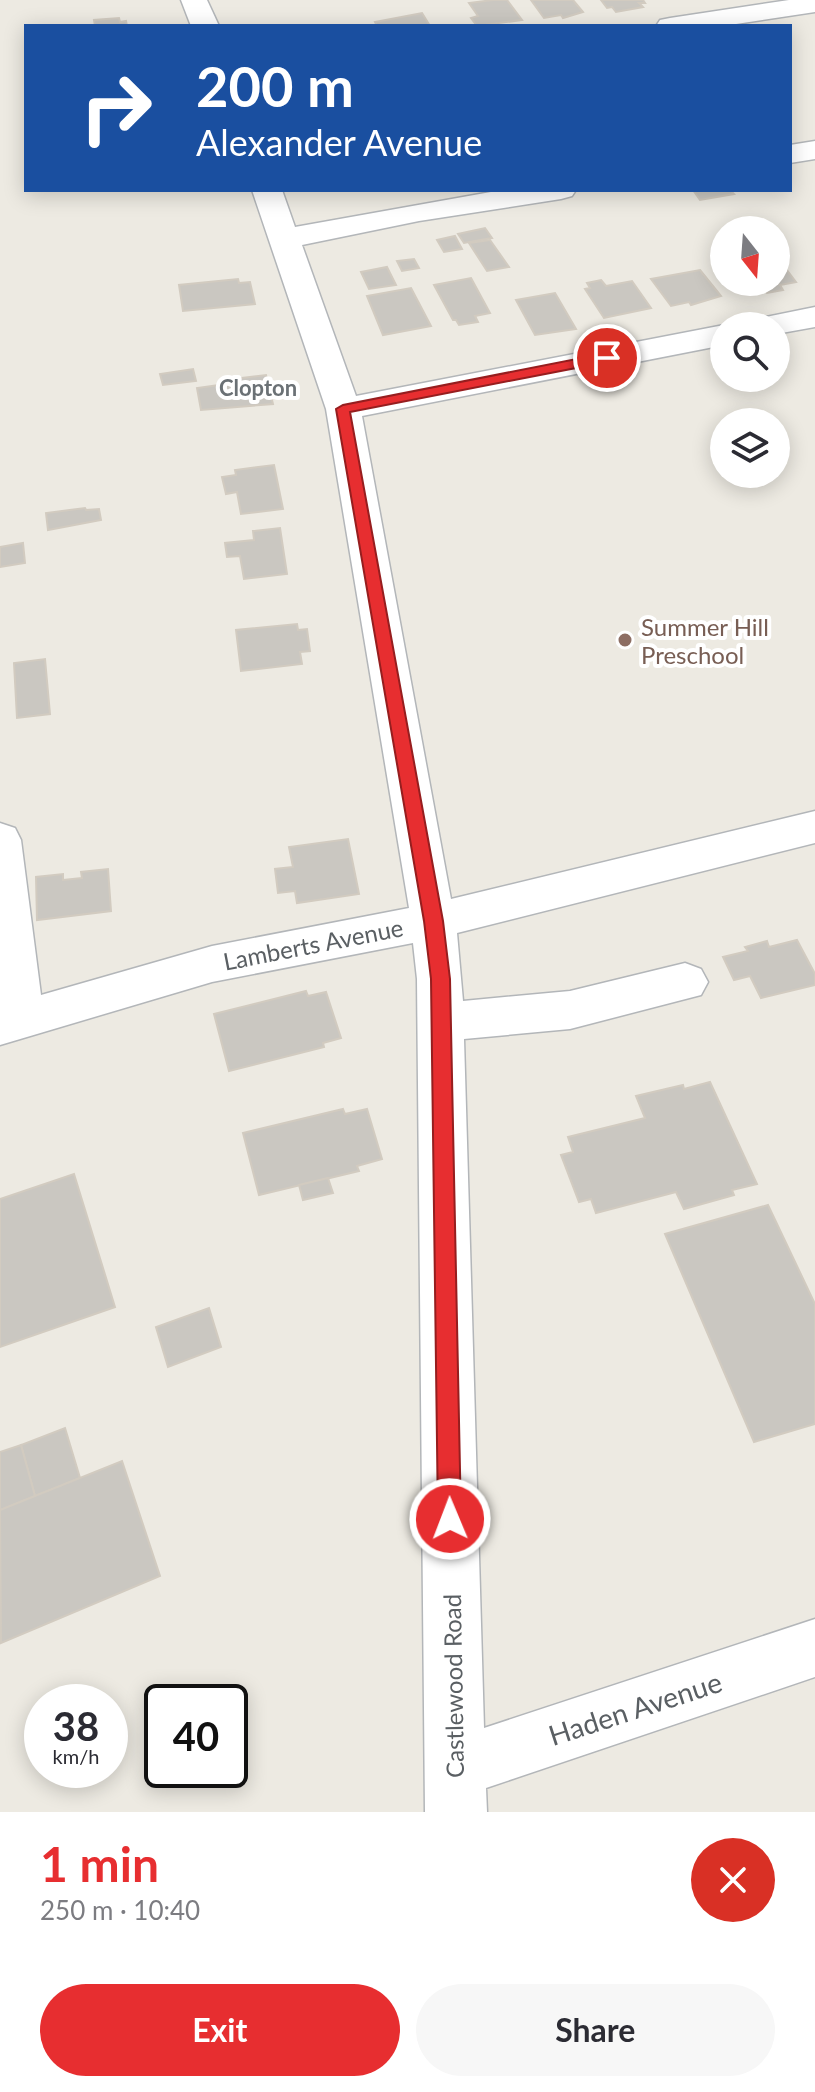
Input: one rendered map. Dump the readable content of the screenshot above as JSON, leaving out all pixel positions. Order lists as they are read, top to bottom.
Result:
{
  "streets": {
    "street": ["Lamberts Avenue", "Castlewood Road", "Haden Avenue"]
  },
  "crossings": [
    ["Lamberts Avenue", "Castlewood Road"],
    ["Castlewood Road", "Haden Avenue"]
  ],
  "districts": ["Clopton"],
  "places": ["Summer Hill Preschool"],
  "north": "bottom",
  "page": {
    "turn": ["200 m", "Alexander Avenue"],
    "speed": "38 km/h",
    "limit": "40",
    "heading": ["1 min", "250 m · 10:40"],
    "buttons": ["Exit", "Share"]
  }
}
